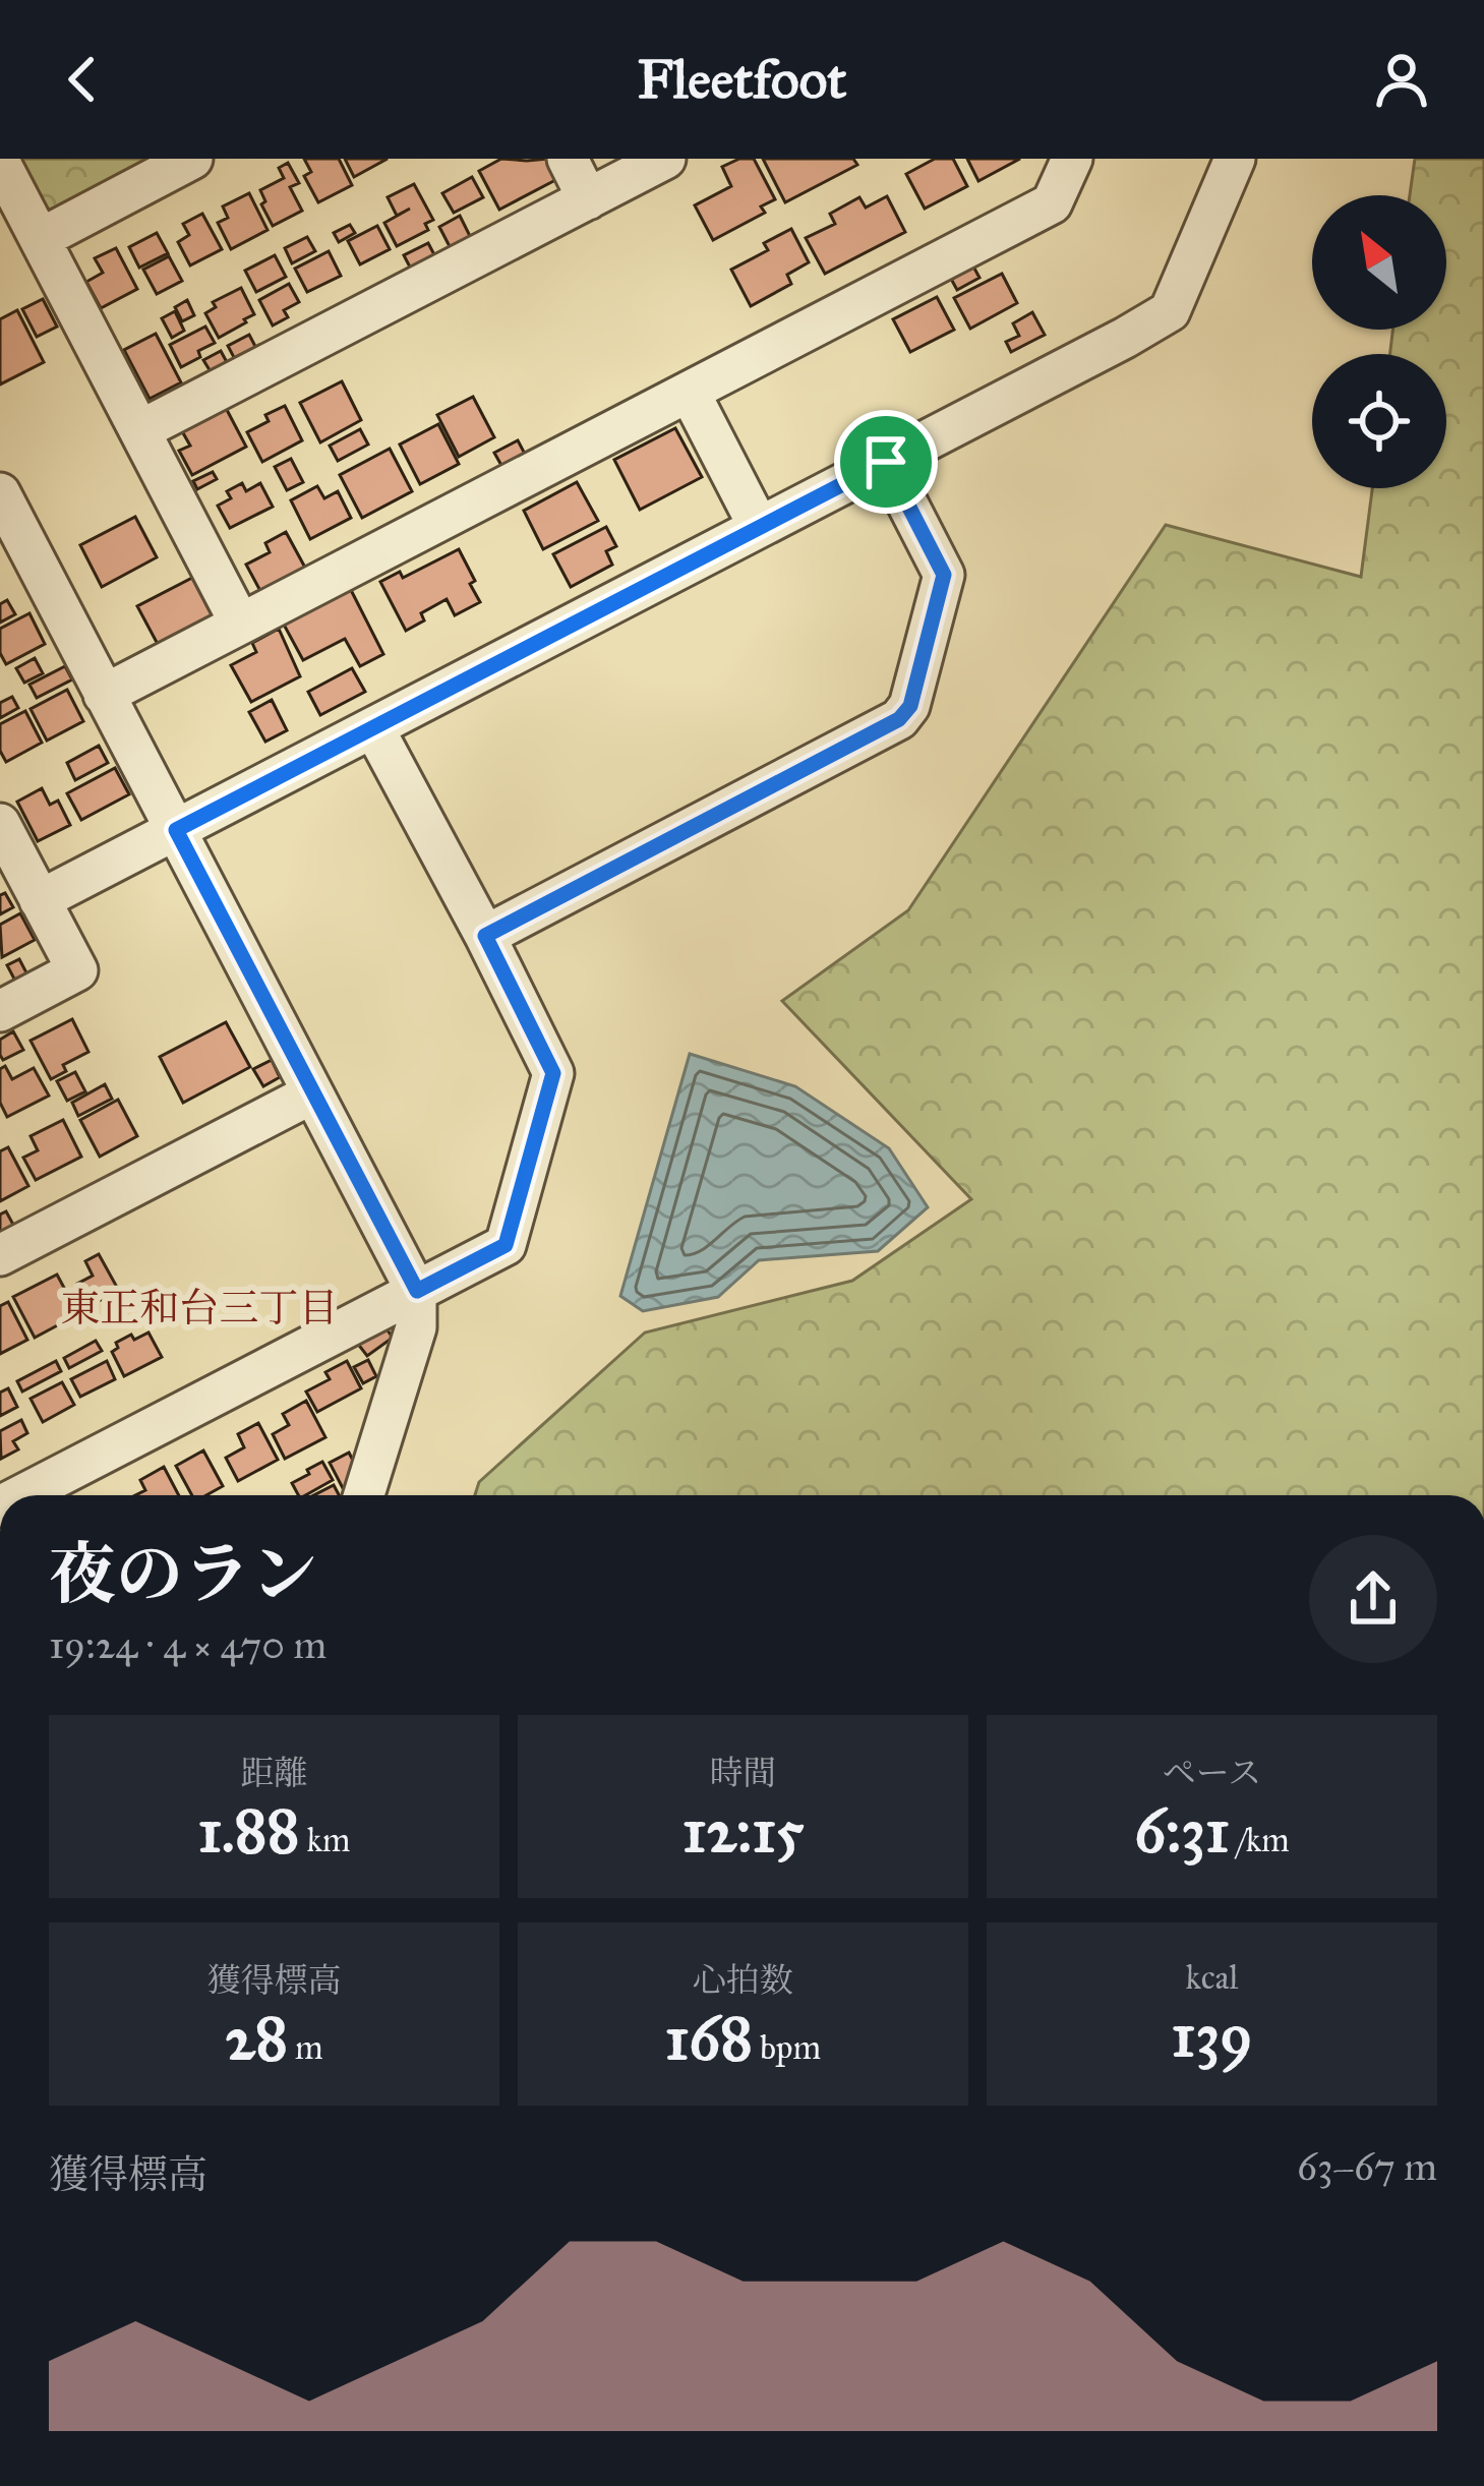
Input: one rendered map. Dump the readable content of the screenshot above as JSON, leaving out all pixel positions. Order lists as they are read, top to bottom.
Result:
{
  "districts": ["東正和台三丁目"],
  "north": "top left",
  "page": {
    "header": "Fleetfoot",
    "heading": ["夜のラン", "19:24 · 4 × 470 m"],
    "stats": [
      ["距離", "1.88 km"],
      ["時間", "12:15"],
      ["ペース", "6:31 /km"],
      ["獲得標高", "28 m"],
      ["心拍数", "168 bpm"],
      ["kcal", "139"]
    ],
    "chart": ["獲得標高", "63–67 m"]
  }
}
